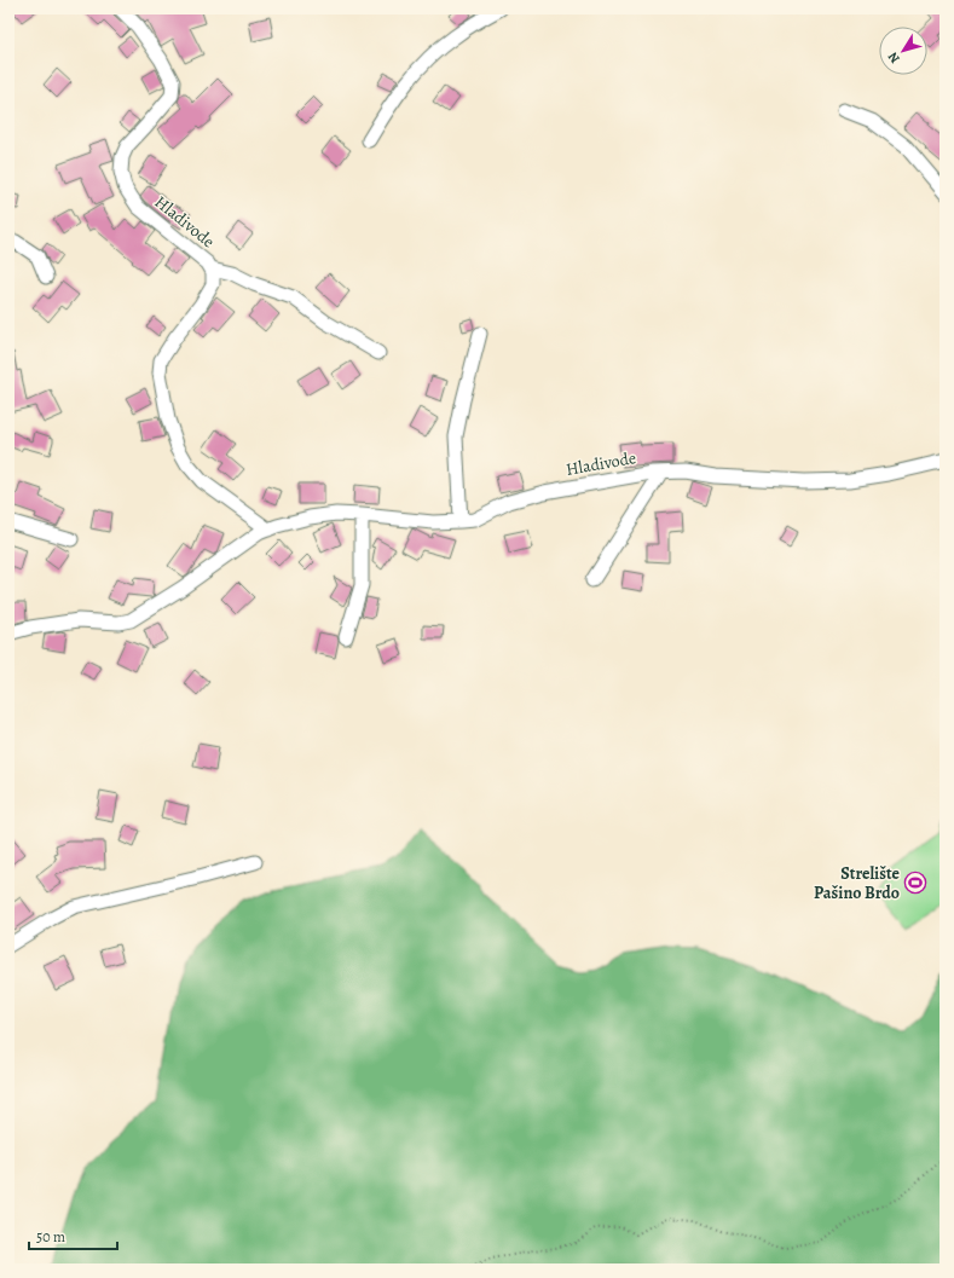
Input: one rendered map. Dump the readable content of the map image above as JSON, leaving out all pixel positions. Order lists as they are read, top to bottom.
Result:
{
  "streets": {
    "street": ["Hladivode"]
  },
  "places": {
    "sports": ["Strelište Pašino Brdo"]
  },
  "scale_bar": "50 m",
  "north": "bottom left"
}
